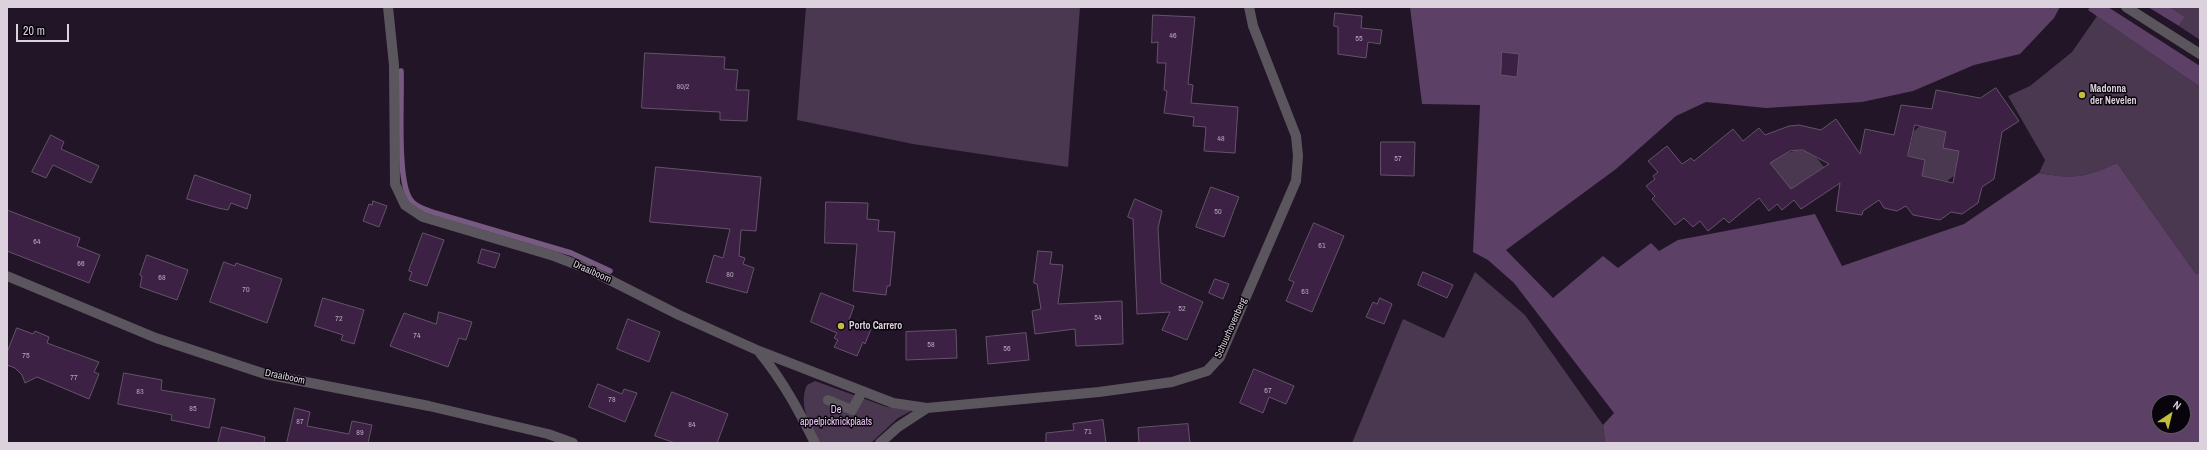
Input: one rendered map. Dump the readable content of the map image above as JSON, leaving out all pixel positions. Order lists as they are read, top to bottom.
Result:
{
  "streets": {
    "street": ["Draaiboom", "Schuurhovenberg"]
  },
  "crossings": [
    ["Draaiboom", "Schuurhovenberg"]
  ],
  "parks": ["De appelpicknickplaats"],
  "places": ["Madonna der Nevelen", "Porto Carrero"],
  "house_numbers": [
    "46",
    "55",
    "80/2",
    "48",
    "57",
    "50",
    "64",
    "61",
    "66",
    "80",
    "68",
    "70",
    "63",
    "52",
    "54",
    "72",
    "74",
    "58",
    "56",
    "75",
    "77",
    "67",
    "83",
    "78",
    "85",
    "87",
    "84",
    "71",
    "89"
  ],
  "scale_bar": "20 m",
  "north": "top right"
}
